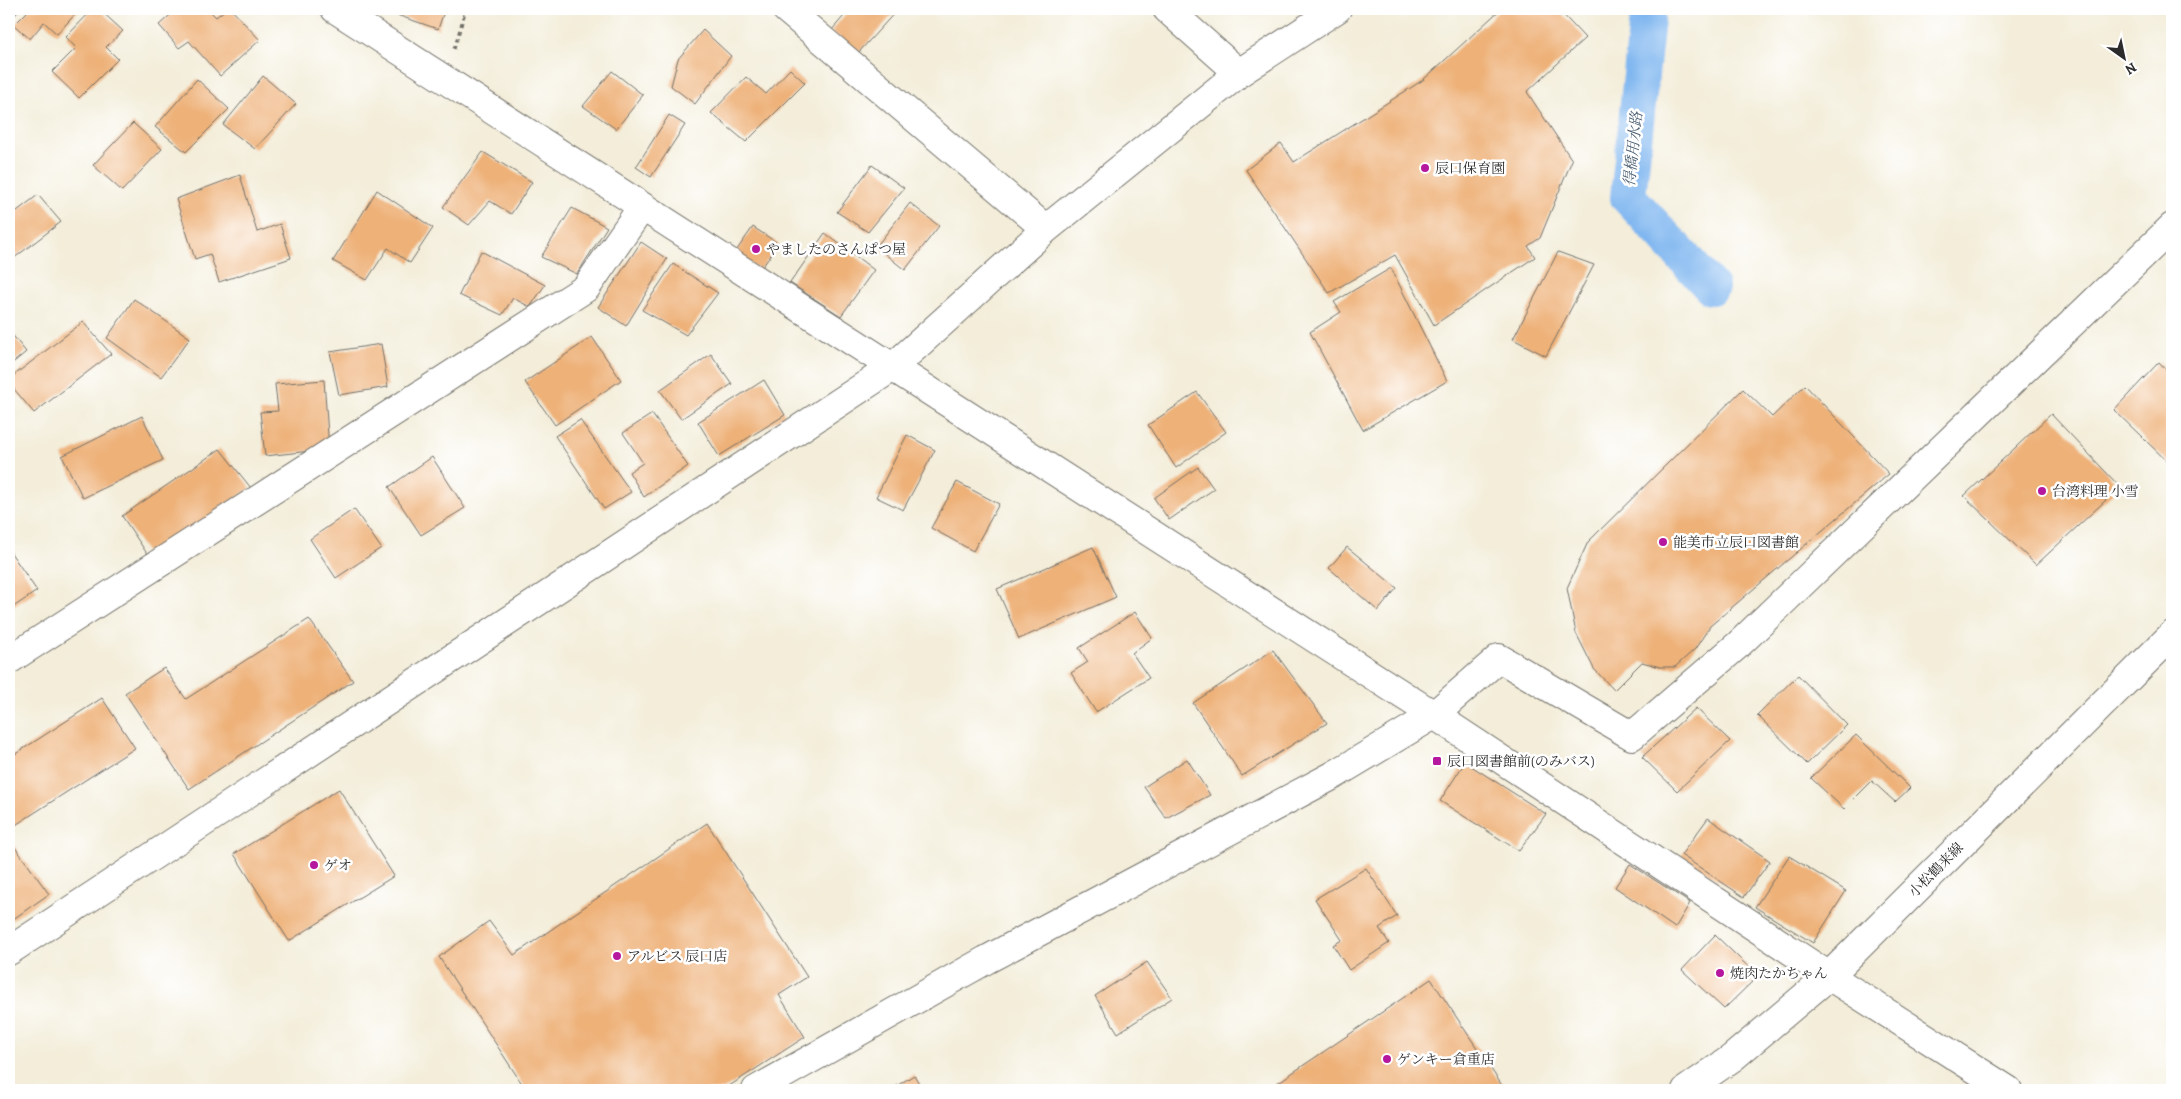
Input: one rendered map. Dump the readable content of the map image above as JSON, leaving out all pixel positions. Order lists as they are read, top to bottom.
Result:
{
  "streets": {
    "street": ["小松鶴来線"]
  },
  "water": ["得橋用水路"],
  "places": {
    "other": [
      "辰口保育園",
      "やましたのさんぱつ屋",
      "台湾料理 小雪",
      "能美市立辰口図書館",
      "ゲオ",
      "アルビス 辰口店",
      "焼肉たかちゃん",
      "ゲンキー倉重店"
    ],
    "transit": ["辰口図書館前(のみバス)"]
  },
  "north": "bottom right"
}
